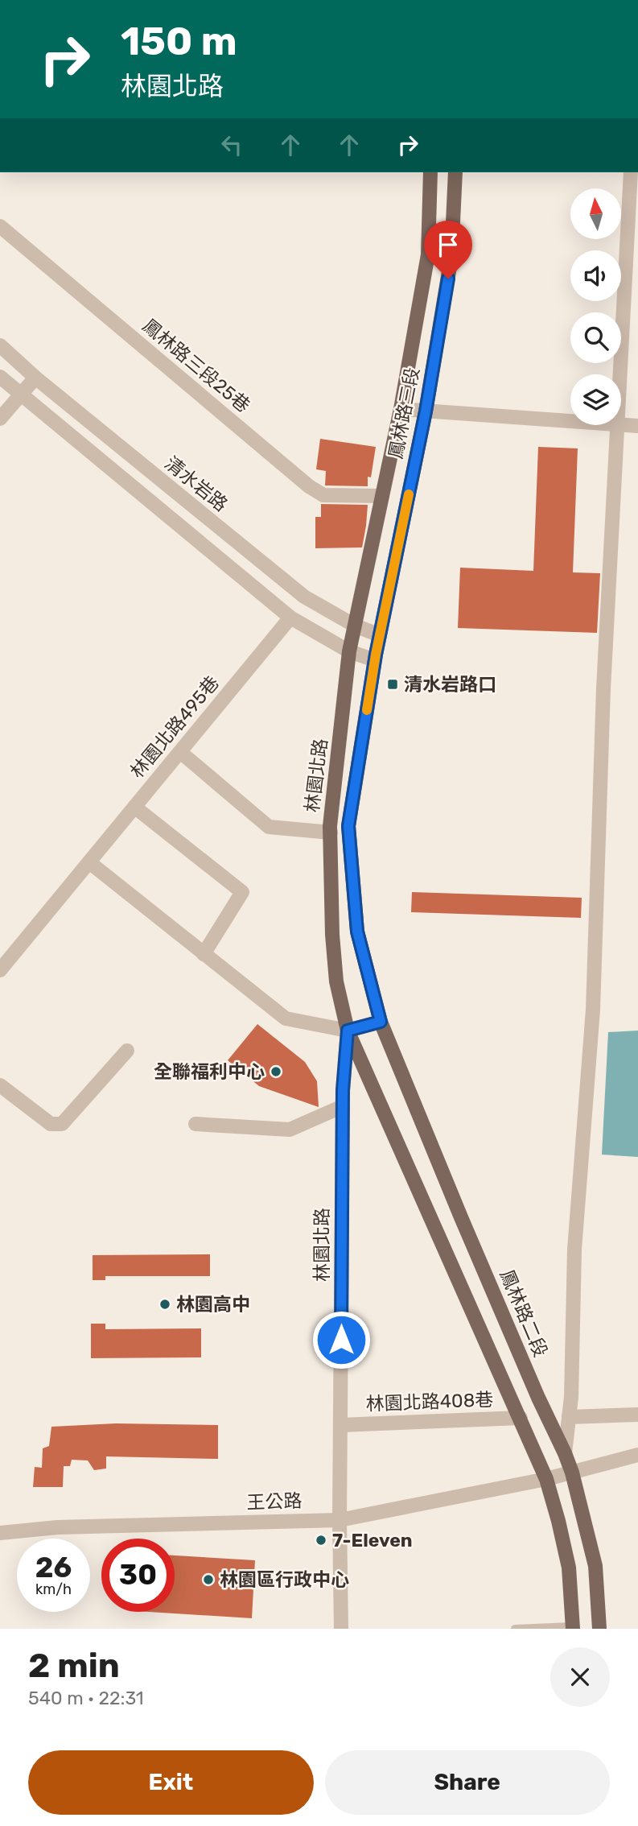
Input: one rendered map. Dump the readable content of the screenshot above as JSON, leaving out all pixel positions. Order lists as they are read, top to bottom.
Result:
{
  "streets": {
    "main road": ["鳳林路三段", "林園北路", "鳳林路二段"],
    "street": [
      "鳳林路三段25巷",
      "清水岩路",
      "林園北路495巷",
      "林園北路408巷",
      "王公路"
    ]
  },
  "crossings": [
    ["鳳林路三段25巷", "鳳林路三段"],
    ["鳳林路三段", "清水岩路"],
    ["鳳林路三段", "林園北路"],
    ["清水岩路", "林園北路"],
    ["林園北路", "鳳林路二段"],
    ["林園北路", "林園北路408巷"],
    ["林園北路", "王公路"],
    ["鳳林路二段", "王公路"]
  ],
  "places": {
    "transit": ["清水岩路口"],
    "other": [
      "全聯福利中心",
      "林園高中",
      "7-Eleven",
      "林園區行政中心"
    ]
  },
  "north": "top",
  "page": {
    "turn": ["150 m", "林園北路"],
    "speed": "26 km/h",
    "limit": "30",
    "heading": ["2 min", "540 m · 22:31"],
    "buttons": ["Exit", "Share"]
  }
}
